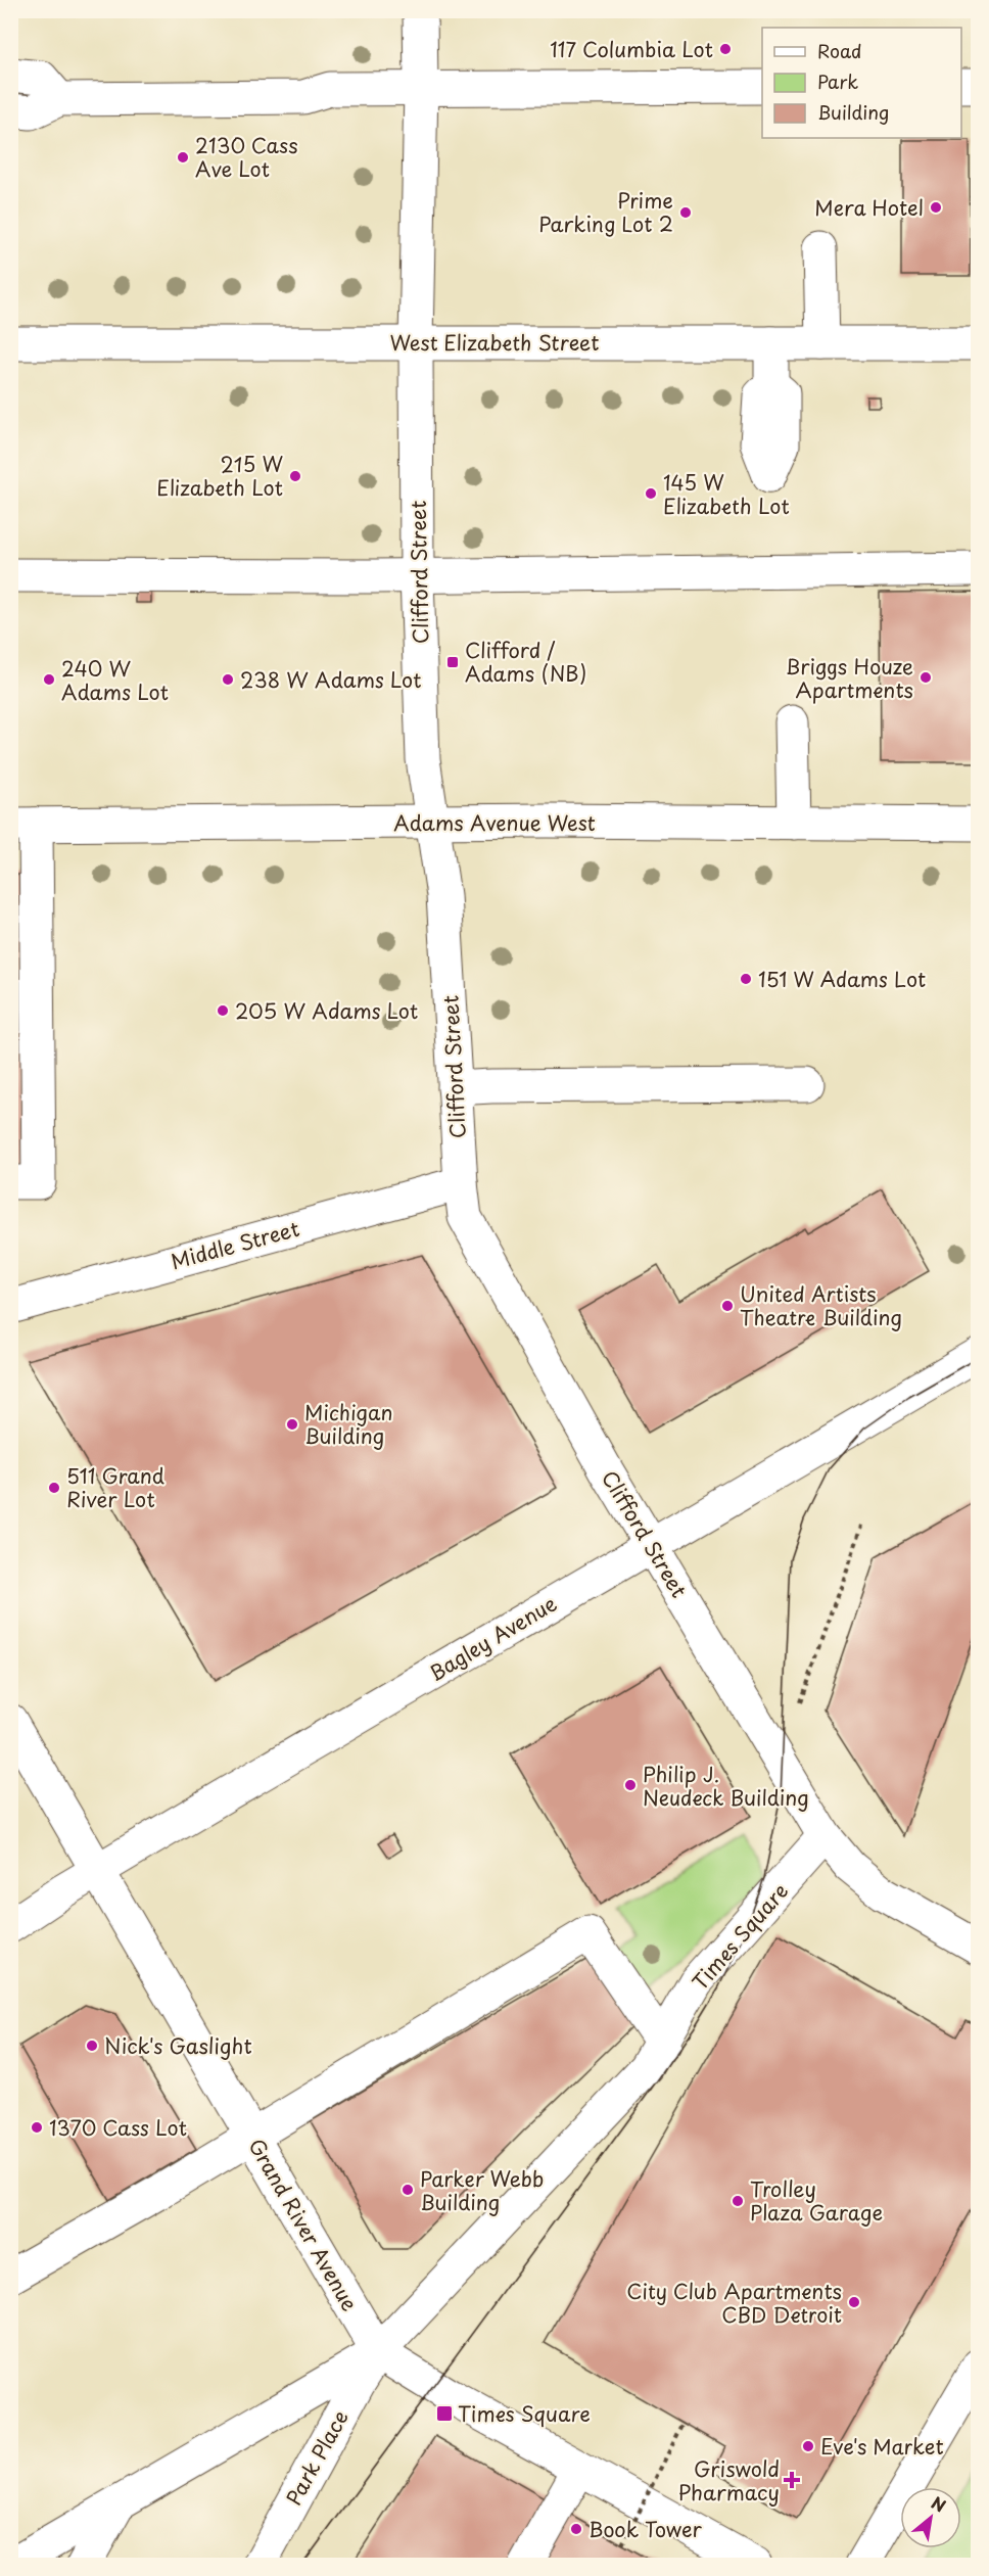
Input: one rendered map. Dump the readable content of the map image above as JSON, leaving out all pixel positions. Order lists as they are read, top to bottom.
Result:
{
  "streets": {
    "street": [
      "West Elizabeth Street",
      "Clifford Street",
      "Adams Avenue West",
      "Middle Street",
      "Bagley Avenue",
      "Times Square",
      "Grand River Avenue",
      "Park Place"
    ]
  },
  "crossings": [
    ["West Elizabeth Street", "Clifford Street"],
    ["Clifford Street", "Adams Avenue West"],
    ["Clifford Street", "Middle Street"],
    ["Clifford Street", "Bagley Avenue"],
    ["Clifford Street", "Times Square"],
    ["Bagley Avenue", "Grand River Avenue"],
    ["Times Square", "Grand River Avenue"],
    ["Times Square", "Park Place"],
    ["Grand River Avenue", "Park Place"]
  ],
  "places": {
    "other": [
      "117 Columbia Lot",
      "2130 Cass Ave Lot",
      "Mera Hotel",
      "Prime Parking Lot 2",
      "215 W Elizabeth Lot",
      "145 W Elizabeth Lot",
      "Briggs Houze Apartments",
      "240 W Adams Lot",
      "238 W Adams Lot",
      "151 W Adams Lot",
      "205 W Adams Lot",
      "United Artists Theatre Building",
      "Michigan Building",
      "511 Grand River Lot",
      "Philip J. Neudeck Building",
      "Nick's Gaslight",
      "1370 Cass Lot",
      "Parker Webb Building",
      "Trolley Plaza Garage",
      "City Club Apartments CBD Detroit",
      "Eve's Market",
      "Book Tower"
    ],
    "transit": ["Clifford / Adams (NB)", "Times Square"],
    "health": ["Griswold Pharmacy"]
  },
  "legend": ["Road", "Park", "Building"],
  "north": "top right"
}
